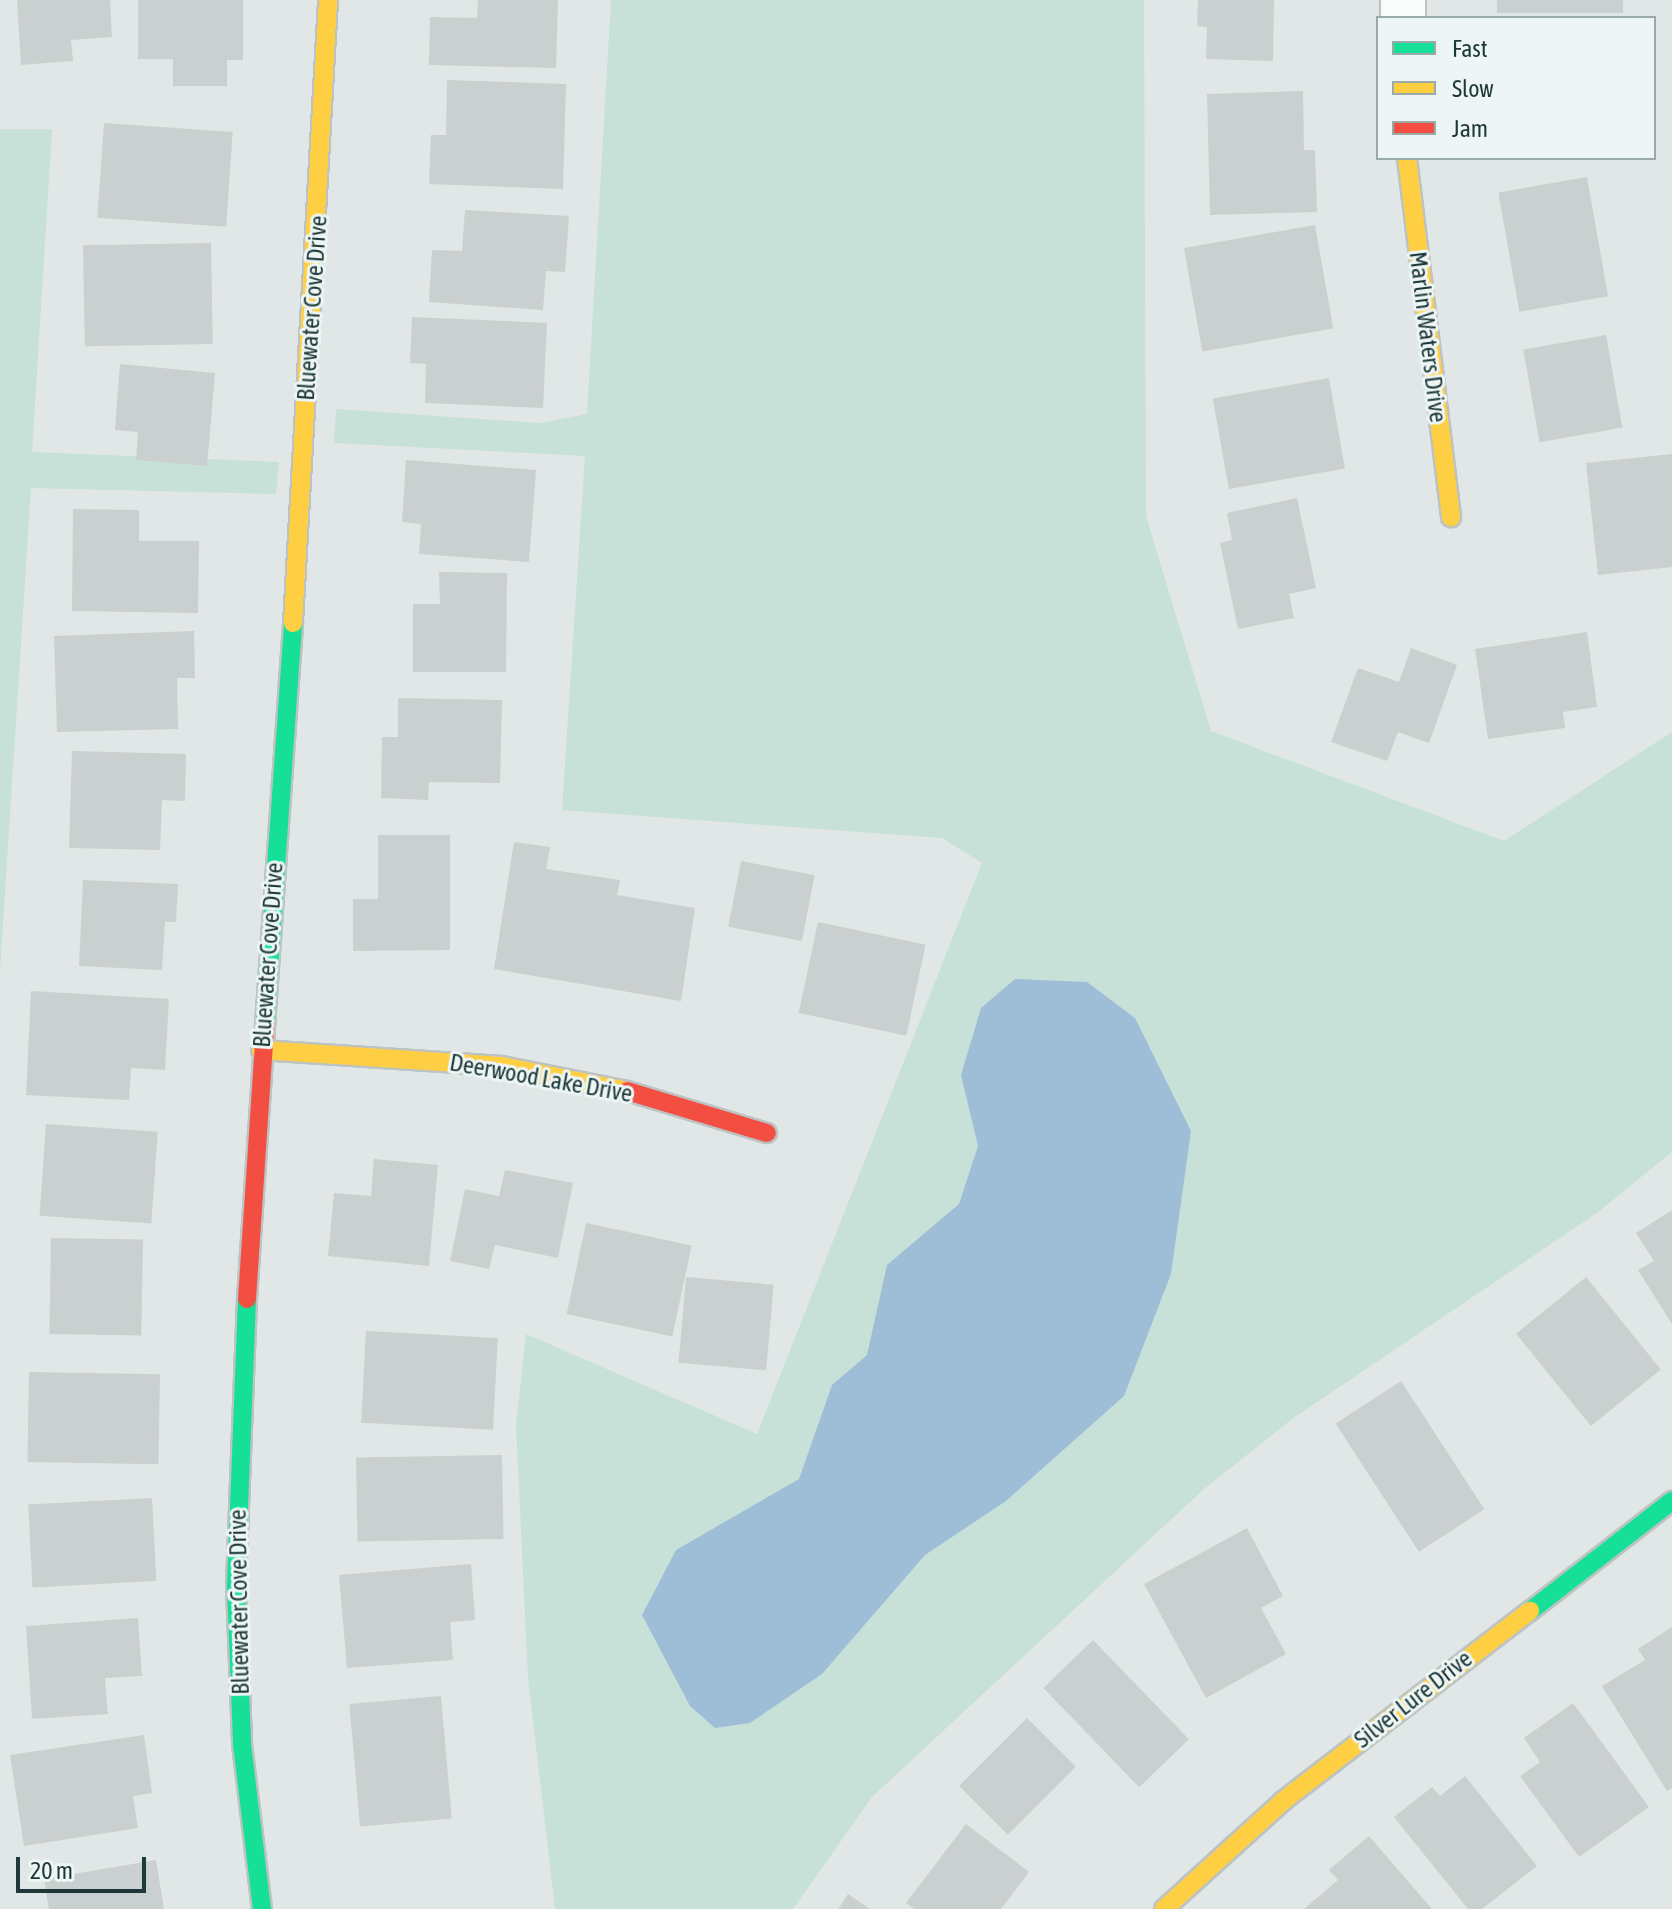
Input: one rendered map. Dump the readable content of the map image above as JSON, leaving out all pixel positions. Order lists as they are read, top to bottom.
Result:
{
  "streets": {
    "street": [
      "Bluewater Cove Drive",
      "Marlin Waters Drive",
      "Deerwood Lake Drive",
      "Silver Lure Drive"
    ]
  },
  "crossings": [
    ["Bluewater Cove Drive", "Deerwood Lake Drive"]
  ],
  "legend": ["Fast", "Slow", "Jam"],
  "scale_bar": "20 m"
}
